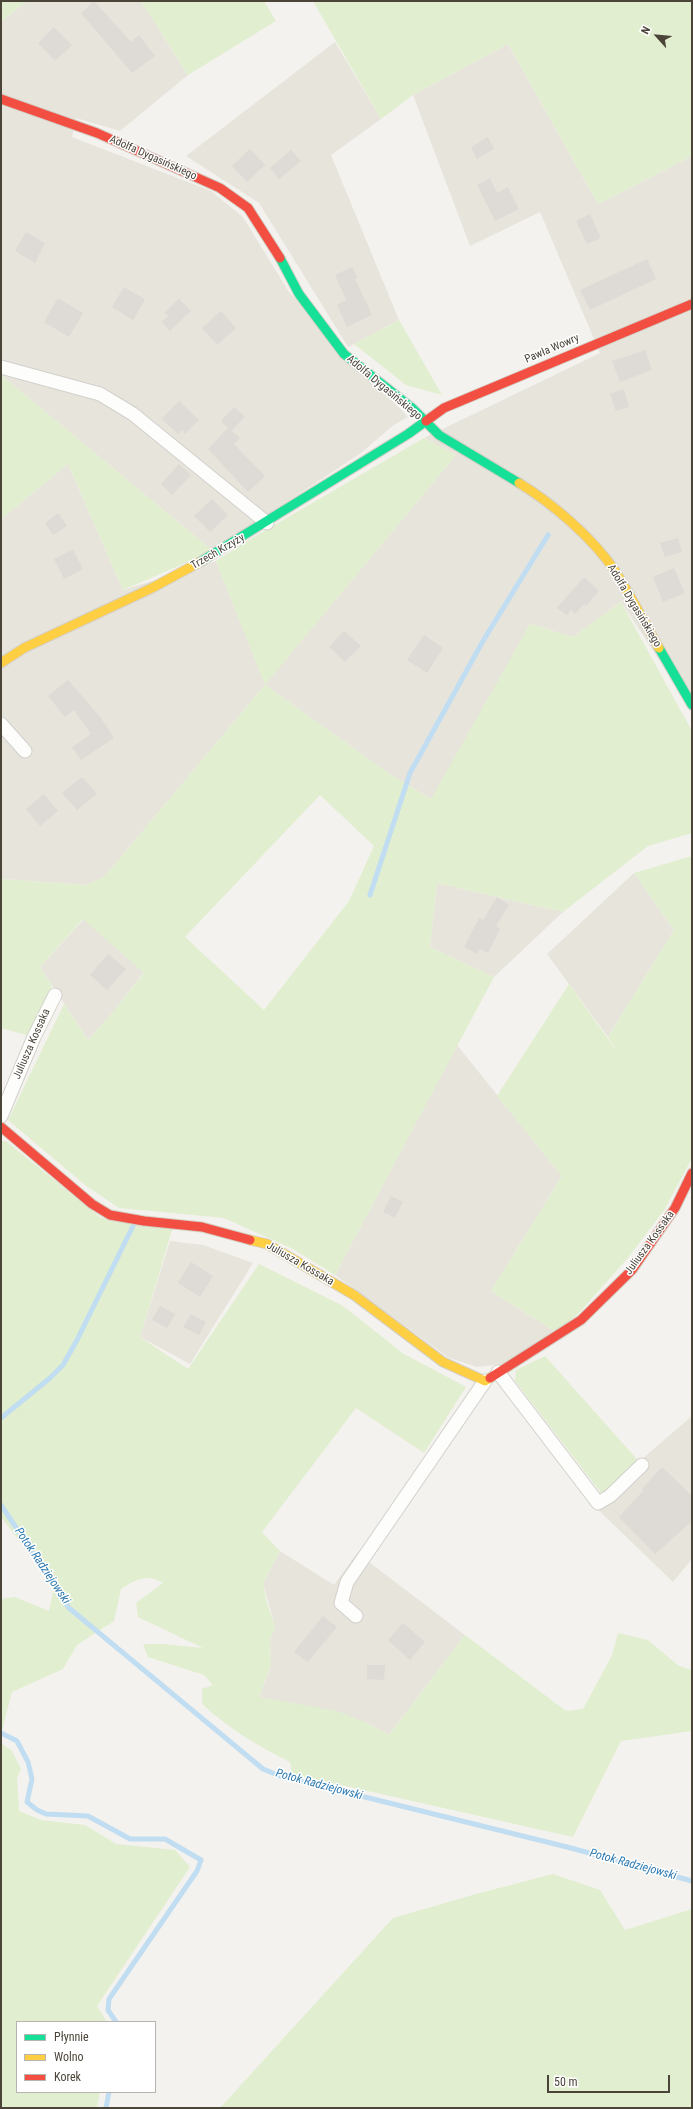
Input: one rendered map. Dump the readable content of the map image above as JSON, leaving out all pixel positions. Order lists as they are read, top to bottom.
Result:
{
  "streets": {
    "street": [
      "Adolfa Dygasińskiego",
      "Pawła Wowry",
      "Trzech Krzyży",
      "Juliusza Kossaka"
    ]
  },
  "crossings": [
    ["Adolfa Dygasińskiego", "Pawła Wowry"],
    ["Adolfa Dygasińskiego", "Trzech Krzyży"],
    ["Pawła Wowry", "Trzech Krzyży"]
  ],
  "water": ["Potok Radziejowski"],
  "legend": ["Płynnie", "Wolno", "Korek"],
  "scale_bar": "50 m",
  "north": "top left"
}
